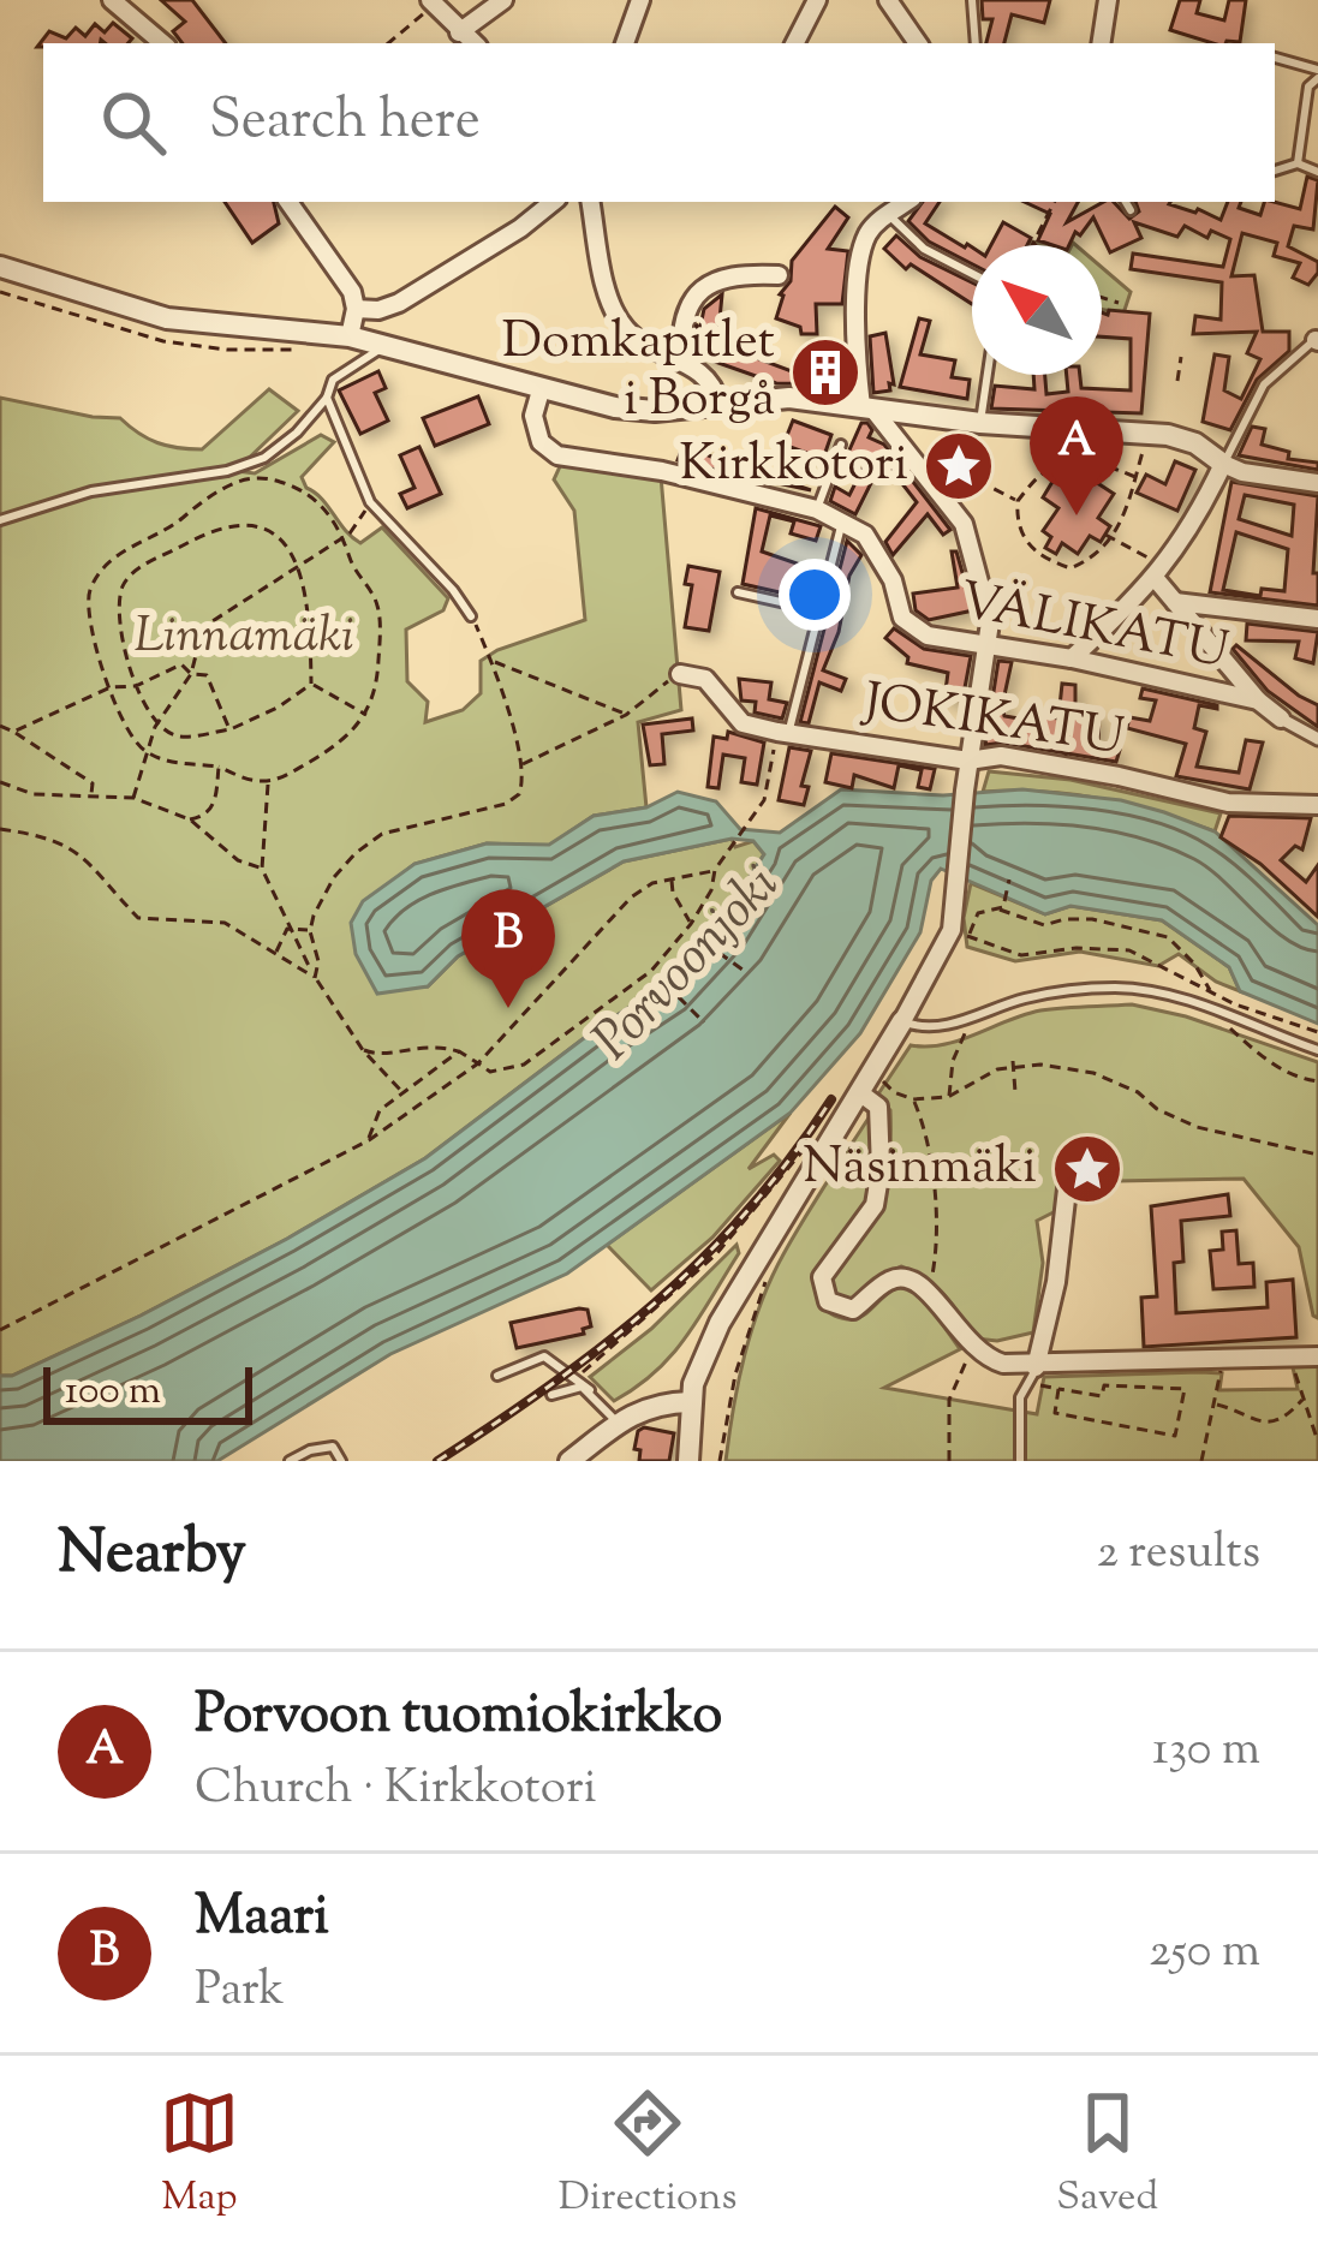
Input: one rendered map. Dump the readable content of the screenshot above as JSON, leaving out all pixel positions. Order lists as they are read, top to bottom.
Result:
{
  "streets": {
    "street": ["VÄLIKATU", "JOKIKATU"]
  },
  "water": ["Porvoonjoki"],
  "parks": ["Linnamäki"],
  "places": {
    "building": ["Domkapitlet i Borgå"],
    "place": ["Kirkkotori", "Näsinmäki"]
  },
  "scale_bar": "100 m",
  "north": "top left",
  "page": {
    "search": "Search here",
    "pins": ["A", "B"],
    "scale": "100 m",
    "heading": ["Nearby", "2 results"],
    "list": [
      {
        "mark": "A",
        "name": "Porvoon tuomiokirkko",
        "note": "Church · Kirkkotori",
        "value": "130 m"
      },
      {
        "mark": "B",
        "name": "Maari",
        "note": "Park",
        "value": "250 m"
      }
    ],
    "nav": ["Map", "Directions", "Saved"]
  }
}
